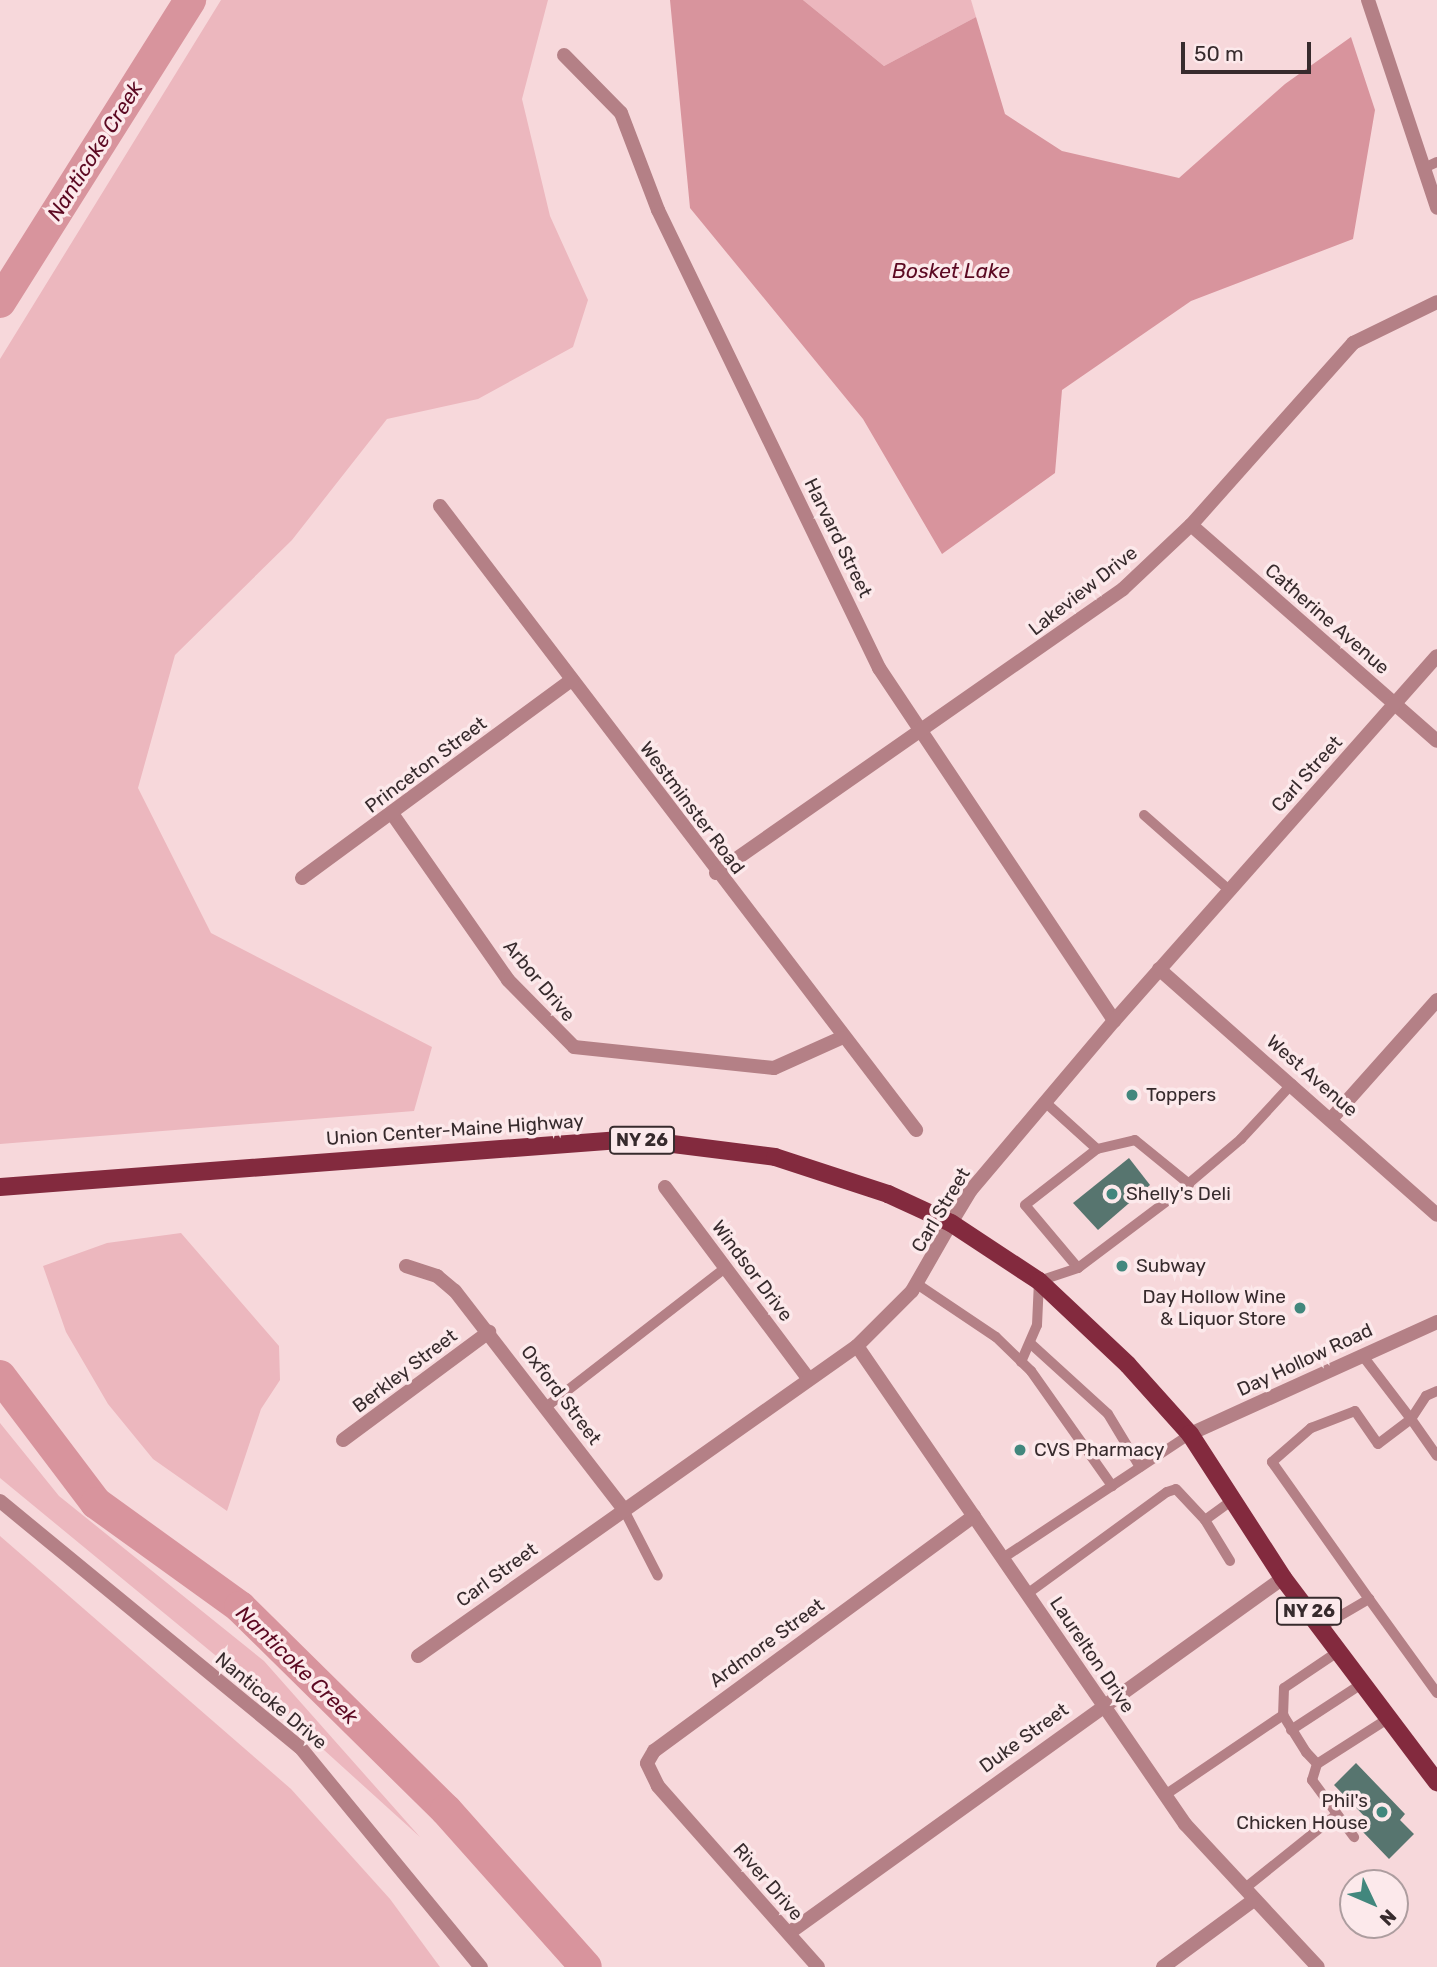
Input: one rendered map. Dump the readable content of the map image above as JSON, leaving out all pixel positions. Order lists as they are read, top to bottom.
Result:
{
  "streets": {
    "main road": ["Union Center-Maine Highway", "NY 26"],
    "street": [
      "Harvard Street",
      "Lakeview Drive",
      "Catherine Avenue",
      "Princeton Street",
      "Carl Street",
      "Westminster Road",
      "Arbor Drive",
      "West Avenue",
      "Windsor Drive",
      "Day Hollow Road",
      "Berkley Street",
      "Oxford Street",
      "Ardmore Street",
      "Laurelton Drive",
      "Nanticoke Drive",
      "Duke Street",
      "River Drive"
    ]
  },
  "crossings": [
    ["Harvard Street", "Lakeview Drive"],
    ["Harvard Street", "Carl Street"],
    ["Lakeview Drive", "Catherine Avenue"],
    ["Lakeview Drive", "Westminster Road"],
    ["Catherine Avenue", "Carl Street"],
    ["Princeton Street", "Westminster Road"],
    ["Princeton Street", "Arbor Drive"],
    ["Carl Street", "West Avenue"],
    ["Carl Street", "Union Center-Maine Highway"],
    ["Carl Street", "Windsor Drive"],
    ["Carl Street", "Oxford Street"],
    ["Carl Street", "Laurelton Drive"],
    ["Westminster Road", "Arbor Drive"],
    ["Union Center-Maine Highway", "Day Hollow Road"],
    ["Union Center-Maine Highway", "Duke Street"],
    ["Berkley Street", "Oxford Street"],
    ["Ardmore Street", "Laurelton Drive"],
    ["Ardmore Street", "River Drive"],
    ["Laurelton Drive", "Duke Street"],
    ["Duke Street", "River Drive"]
  ],
  "water": ["Nanticoke Creek", "Bosket Lake"],
  "places": [
    "Toppers",
    "Shelly's Deli",
    "Subway",
    "Day Hollow Wine & Liquor Store",
    "CVS Pharmacy",
    "Phil's Chicken House"
  ],
  "scale_bar": "50 m",
  "north": "bottom right"
}
